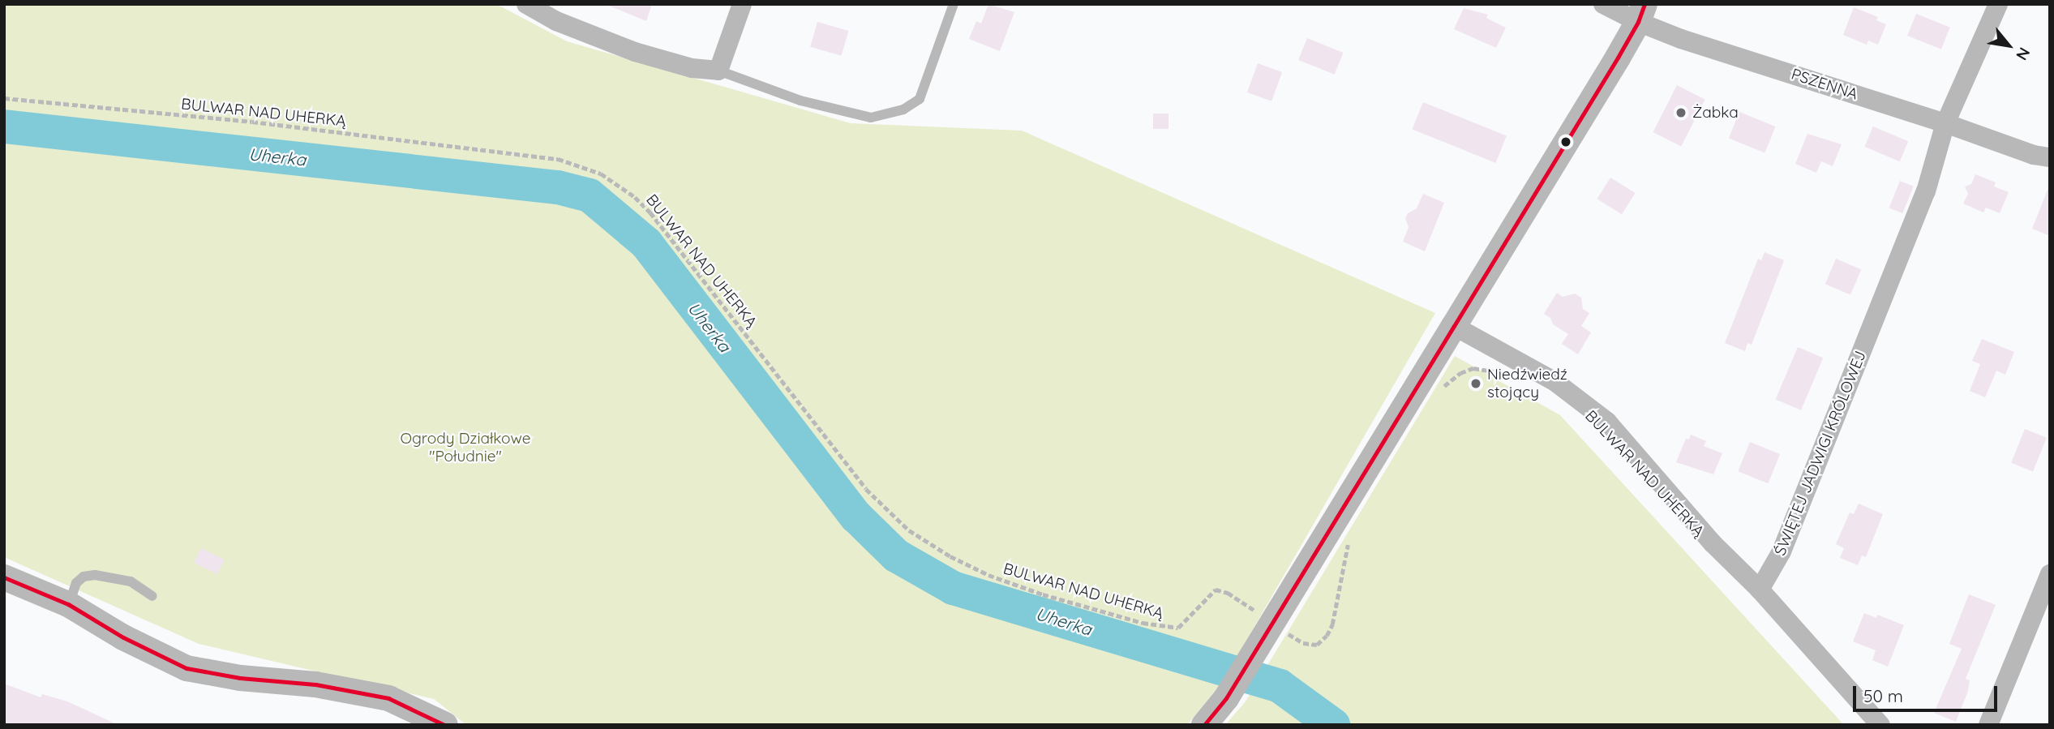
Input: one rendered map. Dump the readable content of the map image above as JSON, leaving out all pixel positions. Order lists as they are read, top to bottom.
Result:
{
  "streets": {
    "street": ["PSZENNA", "ŚWIĘTEJ JADWIGI KRÓLOWEJ"],
    "path": ["BULWAR NAD UHERKĄ"]
  },
  "crossings": [
    ["PSZENNA", "ŚWIĘTEJ JADWIGI KRÓLOWEJ"]
  ],
  "water": ["Uherka"],
  "parks": ["Ogrody Działkowe \"Południe\""],
  "places": ["Żabka", "Niedźwiedź stojący"],
  "scale_bar": "50 m",
  "north": "bottom right"
}
